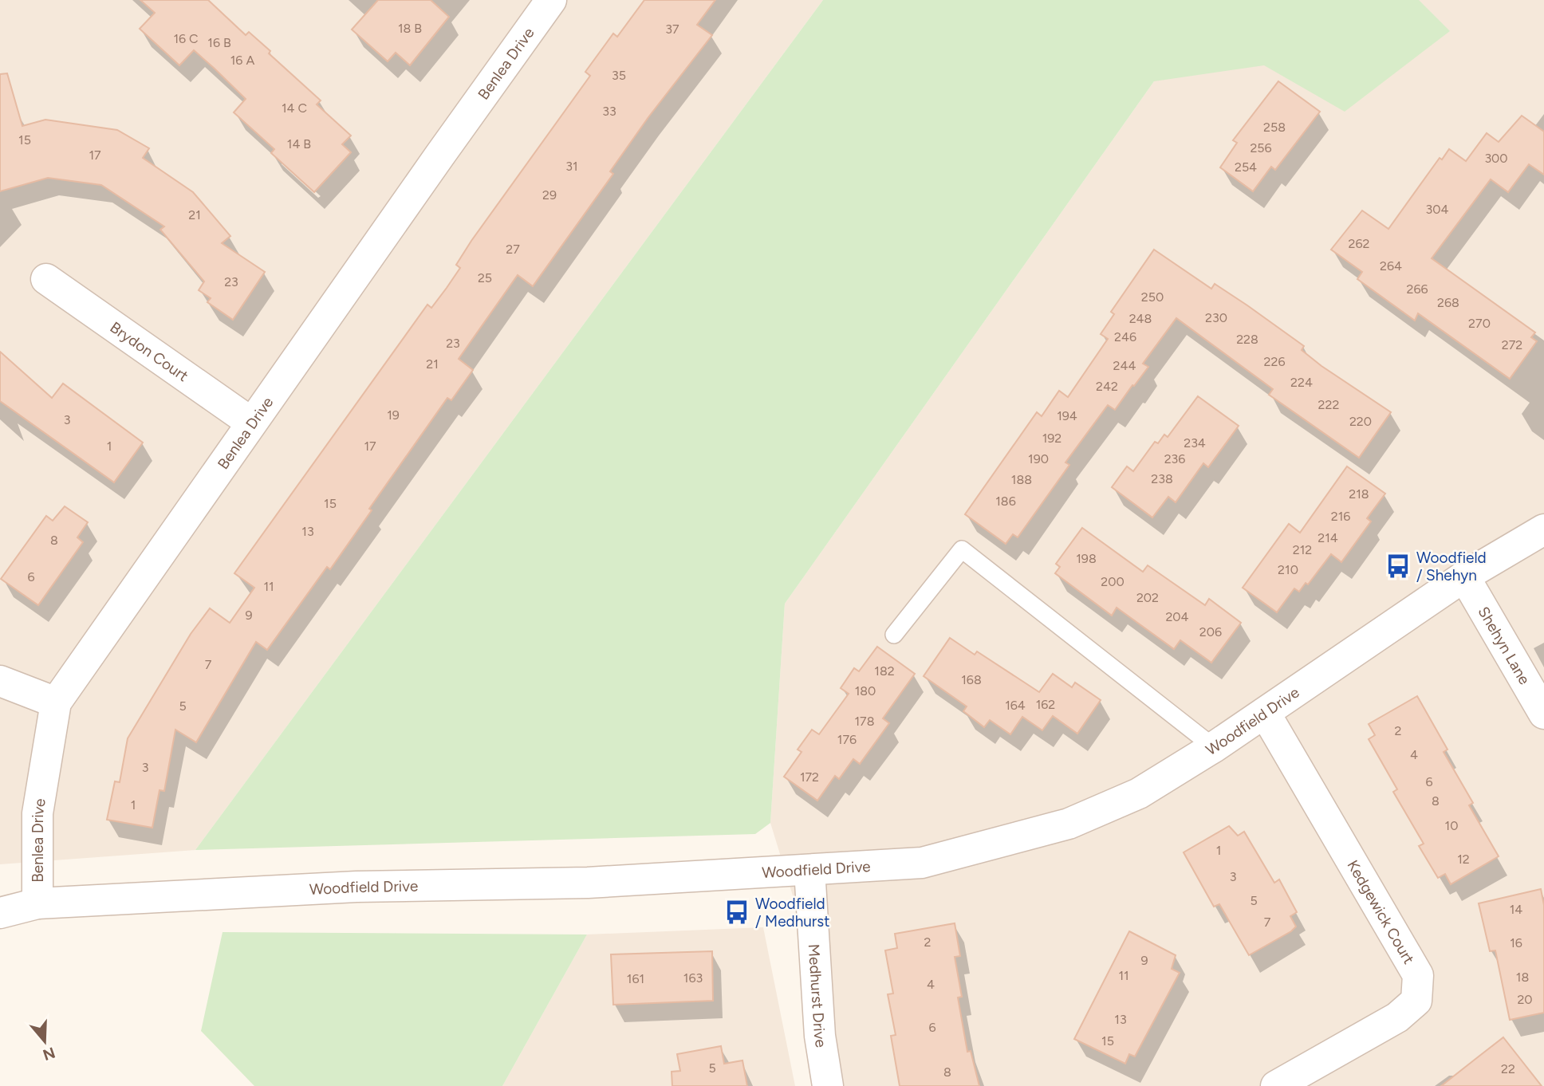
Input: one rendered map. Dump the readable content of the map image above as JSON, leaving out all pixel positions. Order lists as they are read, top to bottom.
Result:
{
  "streets": {
    "street": [
      "Benlea Drive",
      "Brydon Court",
      "Shehyn Lane",
      "Woodfield Drive",
      "Kedgewick Court",
      "Medhurst Drive"
    ]
  },
  "crossings": [
    ["Benlea Drive", "Brydon Court"],
    ["Benlea Drive", "Woodfield Drive"],
    ["Shehyn Lane", "Woodfield Drive"],
    ["Woodfield Drive", "Kedgewick Court"],
    ["Woodfield Drive", "Medhurst Drive"]
  ],
  "places": {
    "bus stop": ["Woodfield / Shehyn", "Woodfield / Medhurst"]
  },
  "house_numbers": [
    "18 B",
    "37",
    "16 C",
    "16 B",
    "16 A",
    "35",
    "14 C",
    "33",
    "258",
    "15",
    "14 B",
    "256",
    "17",
    "300",
    "31",
    "254",
    "29",
    "304",
    "21",
    "262",
    "27",
    "264",
    "25",
    "23",
    "266",
    "250",
    "268",
    "230",
    "248",
    "270",
    "246",
    "228",
    "23",
    "272",
    "226",
    "21",
    "244",
    "224",
    "242",
    "222",
    "19",
    "194",
    "3",
    "220",
    "192",
    "234",
    "1",
    "17",
    "190",
    "236",
    "238",
    "188",
    "218",
    "186",
    "15",
    "216",
    "13",
    "214",
    "8",
    "212",
    "198",
    "210",
    "6",
    "200",
    "11",
    "202",
    "9",
    "204",
    "206",
    "7",
    "182",
    "168",
    "180",
    "162",
    "164",
    "5",
    "178",
    "2",
    "176",
    "4",
    "3",
    "172",
    "6",
    "8",
    "1",
    "10",
    "1",
    "12",
    "3",
    "5",
    "14",
    "7",
    "2",
    "16",
    "9",
    "11",
    "18",
    "163",
    "161",
    "4",
    "20",
    "13",
    "6",
    "15",
    "5",
    "22",
    "8"
  ],
  "north": "bottom"
}
